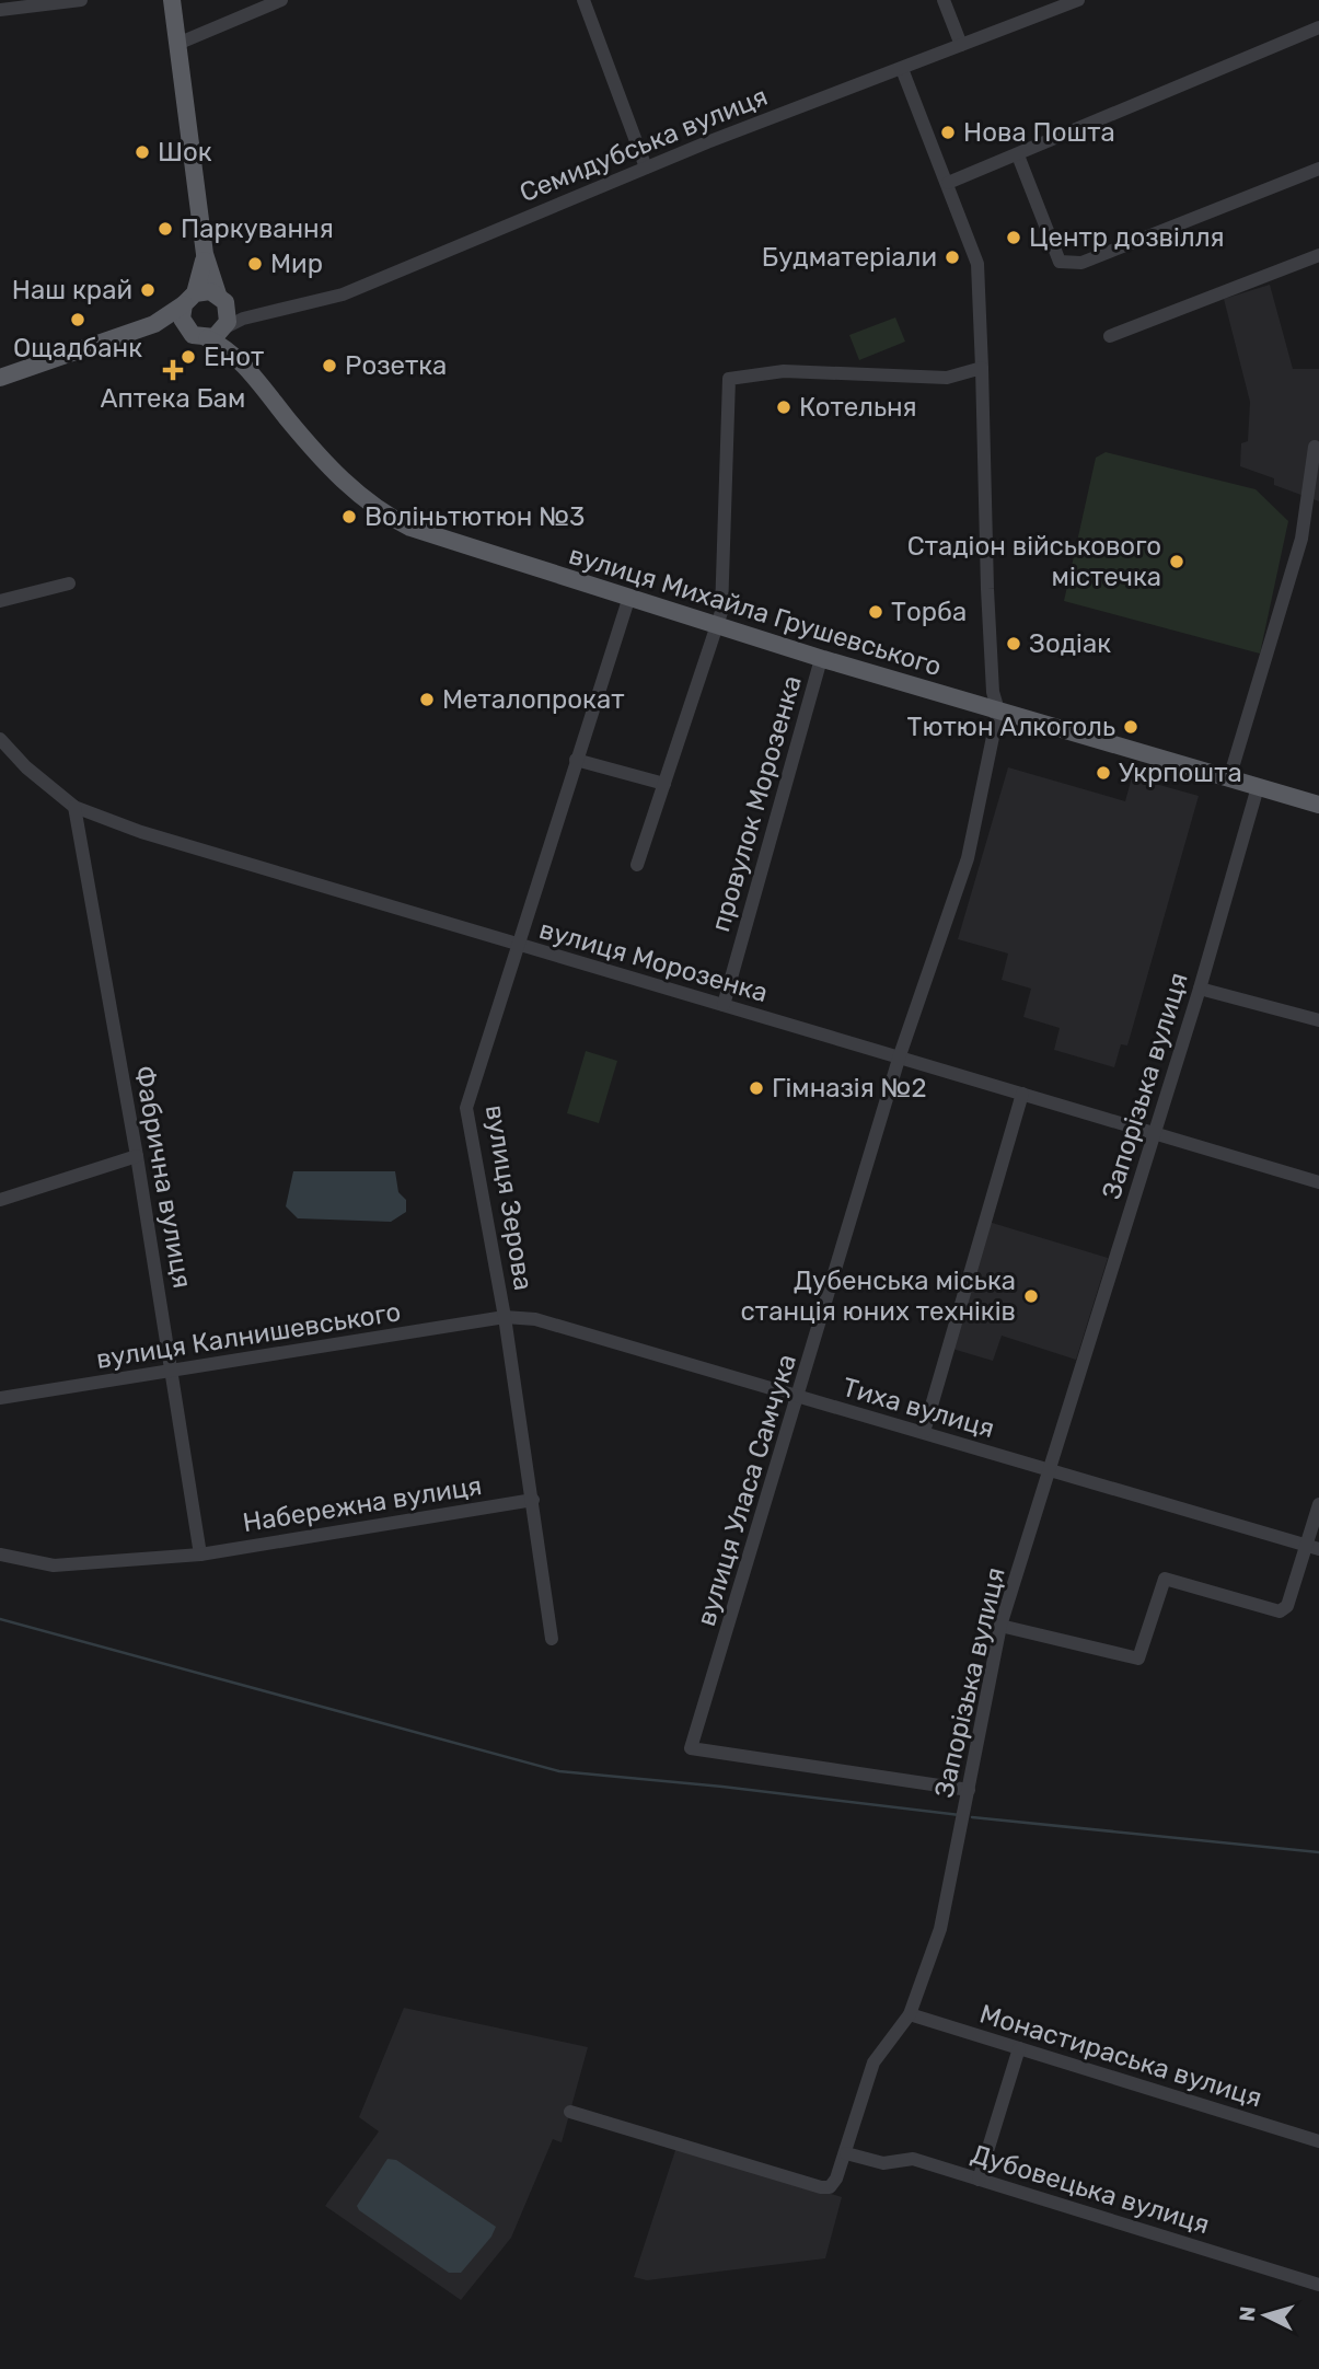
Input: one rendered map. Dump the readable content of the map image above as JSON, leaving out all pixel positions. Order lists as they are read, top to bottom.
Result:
{
  "streets": {
    "main road": ["вулиця Михайла Грушевського"],
    "street": [
      "Семидубська вулиця",
      "провулок Морозенка",
      "вулиця Морозенка",
      "Запорізька вулиця",
      "Фабрична вулиця",
      "вулиця Зерова",
      "вулиця Калнишевського",
      "Тиха вулиця",
      "вулиця Уласа Самчука",
      "Набережна вулиця",
      "Монастираська вулиця",
      "Дубовецька вулиця"
    ]
  },
  "crossings": [
    ["Семидубська вулиця", "вулиця Михайла Грушевського"],
    ["вулиця Михайла Грушевського", "провулок Морозенка"],
    ["вулиця Михайла Грушевського", "Запорізька вулиця"],
    ["вулиця Михайла Грушевського", "вулиця Зерова"],
    ["вулиця Михайла Грушевського", "вулиця Уласа Самчука"],
    ["провулок Морозенка", "вулиця Морозенка"],
    ["вулиця Морозенка", "Запорізька вулиця"],
    ["вулиця Морозенка", "Фабрична вулиця"],
    ["вулиця Морозенка", "вулиця Зерова"],
    ["вулиця Морозенка", "вулиця Уласа Самчука"],
    ["Запорізька вулиця", "Тиха вулиця"],
    ["Запорізька вулиця", "вулиця Уласа Самчука"],
    ["Запорізька вулиця", "Монастираська вулиця"],
    ["Запорізька вулиця", "Дубовецька вулиця"],
    ["Фабрична вулиця", "вулиця Калнишевського"],
    ["Фабрична вулиця", "Набережна вулиця"],
    ["вулиця Зерова", "вулиця Калнишевського"],
    ["вулиця Зерова", "Тиха вулиця"],
    ["вулиця Зерова", "Набережна вулиця"],
    ["вулиця Калнишевського", "Тиха вулиця"],
    ["Тиха вулиця", "вулиця Уласа Самчука"]
  ],
  "places": {
    "other": [
      "Нова Пошта",
      "Шок",
      "Паркування",
      "Центр дозвілля",
      "Будматеріали",
      "Мир",
      "Наш край",
      "Ощадбанк",
      "Енот",
      "Розетка",
      "Котельня",
      "Воліньтютюн №3",
      "Стадіон військового містечка",
      "Торба",
      "Зодіак",
      "Металопрокат",
      "Тютюн Алкоголь",
      "Укрпошта",
      "Гімназія №2",
      "Дубенська міська станція юних техніків"
    ],
    "health": ["Аптека Бам"]
  },
  "north": "left"
}
